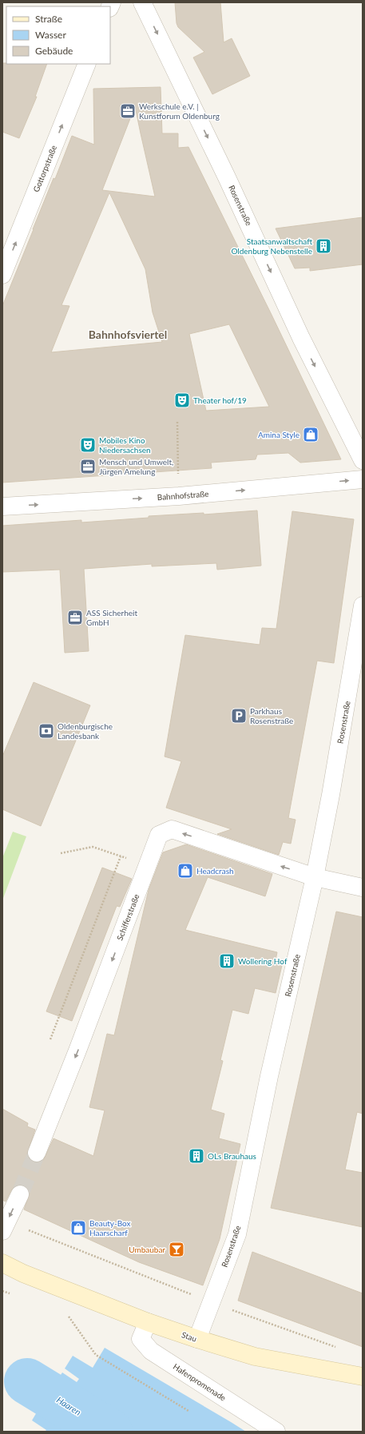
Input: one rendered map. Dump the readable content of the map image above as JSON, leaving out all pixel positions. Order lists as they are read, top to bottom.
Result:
{
  "streets": {
    "street": [
      "Gottorpstraße",
      "Rosenstraße",
      "Bahnhofstraße",
      "Schifferstraße",
      "Stau",
      "Hafenpromenade"
    ]
  },
  "crossings": [
    ["Rosenstraße", "Schifferstraße"],
    ["Rosenstraße", "Stau"],
    ["Stau", "Hafenpromenade"]
  ],
  "one_way": ["Gottorpstraße", "Rosenstraße", "Bahnhofstraße"],
  "districts": ["Bahnhofsviertel"],
  "water": ["Haaren"],
  "places": {
    "office": ["Werkschule e.V. | Kunstforum Oldenburg", "Mensch und Umwelt, Jürgen Amelung", "ASS Sicherheit GmbH"],
    "building": ["Staatsanwaltschaft Oldenburg Nebenstelle", "Wollering Hof", "OLs Brauhaus"],
    "theatre": ["Theater hof/19", "Mobiles Kino Niedersachsen"],
    "shop": ["Amina Style", "Headcrash", "Beauty-Box Haarscharf"],
    "parking": ["Parkhaus Rosenstraße"],
    "bank": ["Oldenburgische Landesbank"],
    "bar": ["Umbaubar"]
  },
  "legend": ["Straße", "Wasser", "Gebäude"]
}
